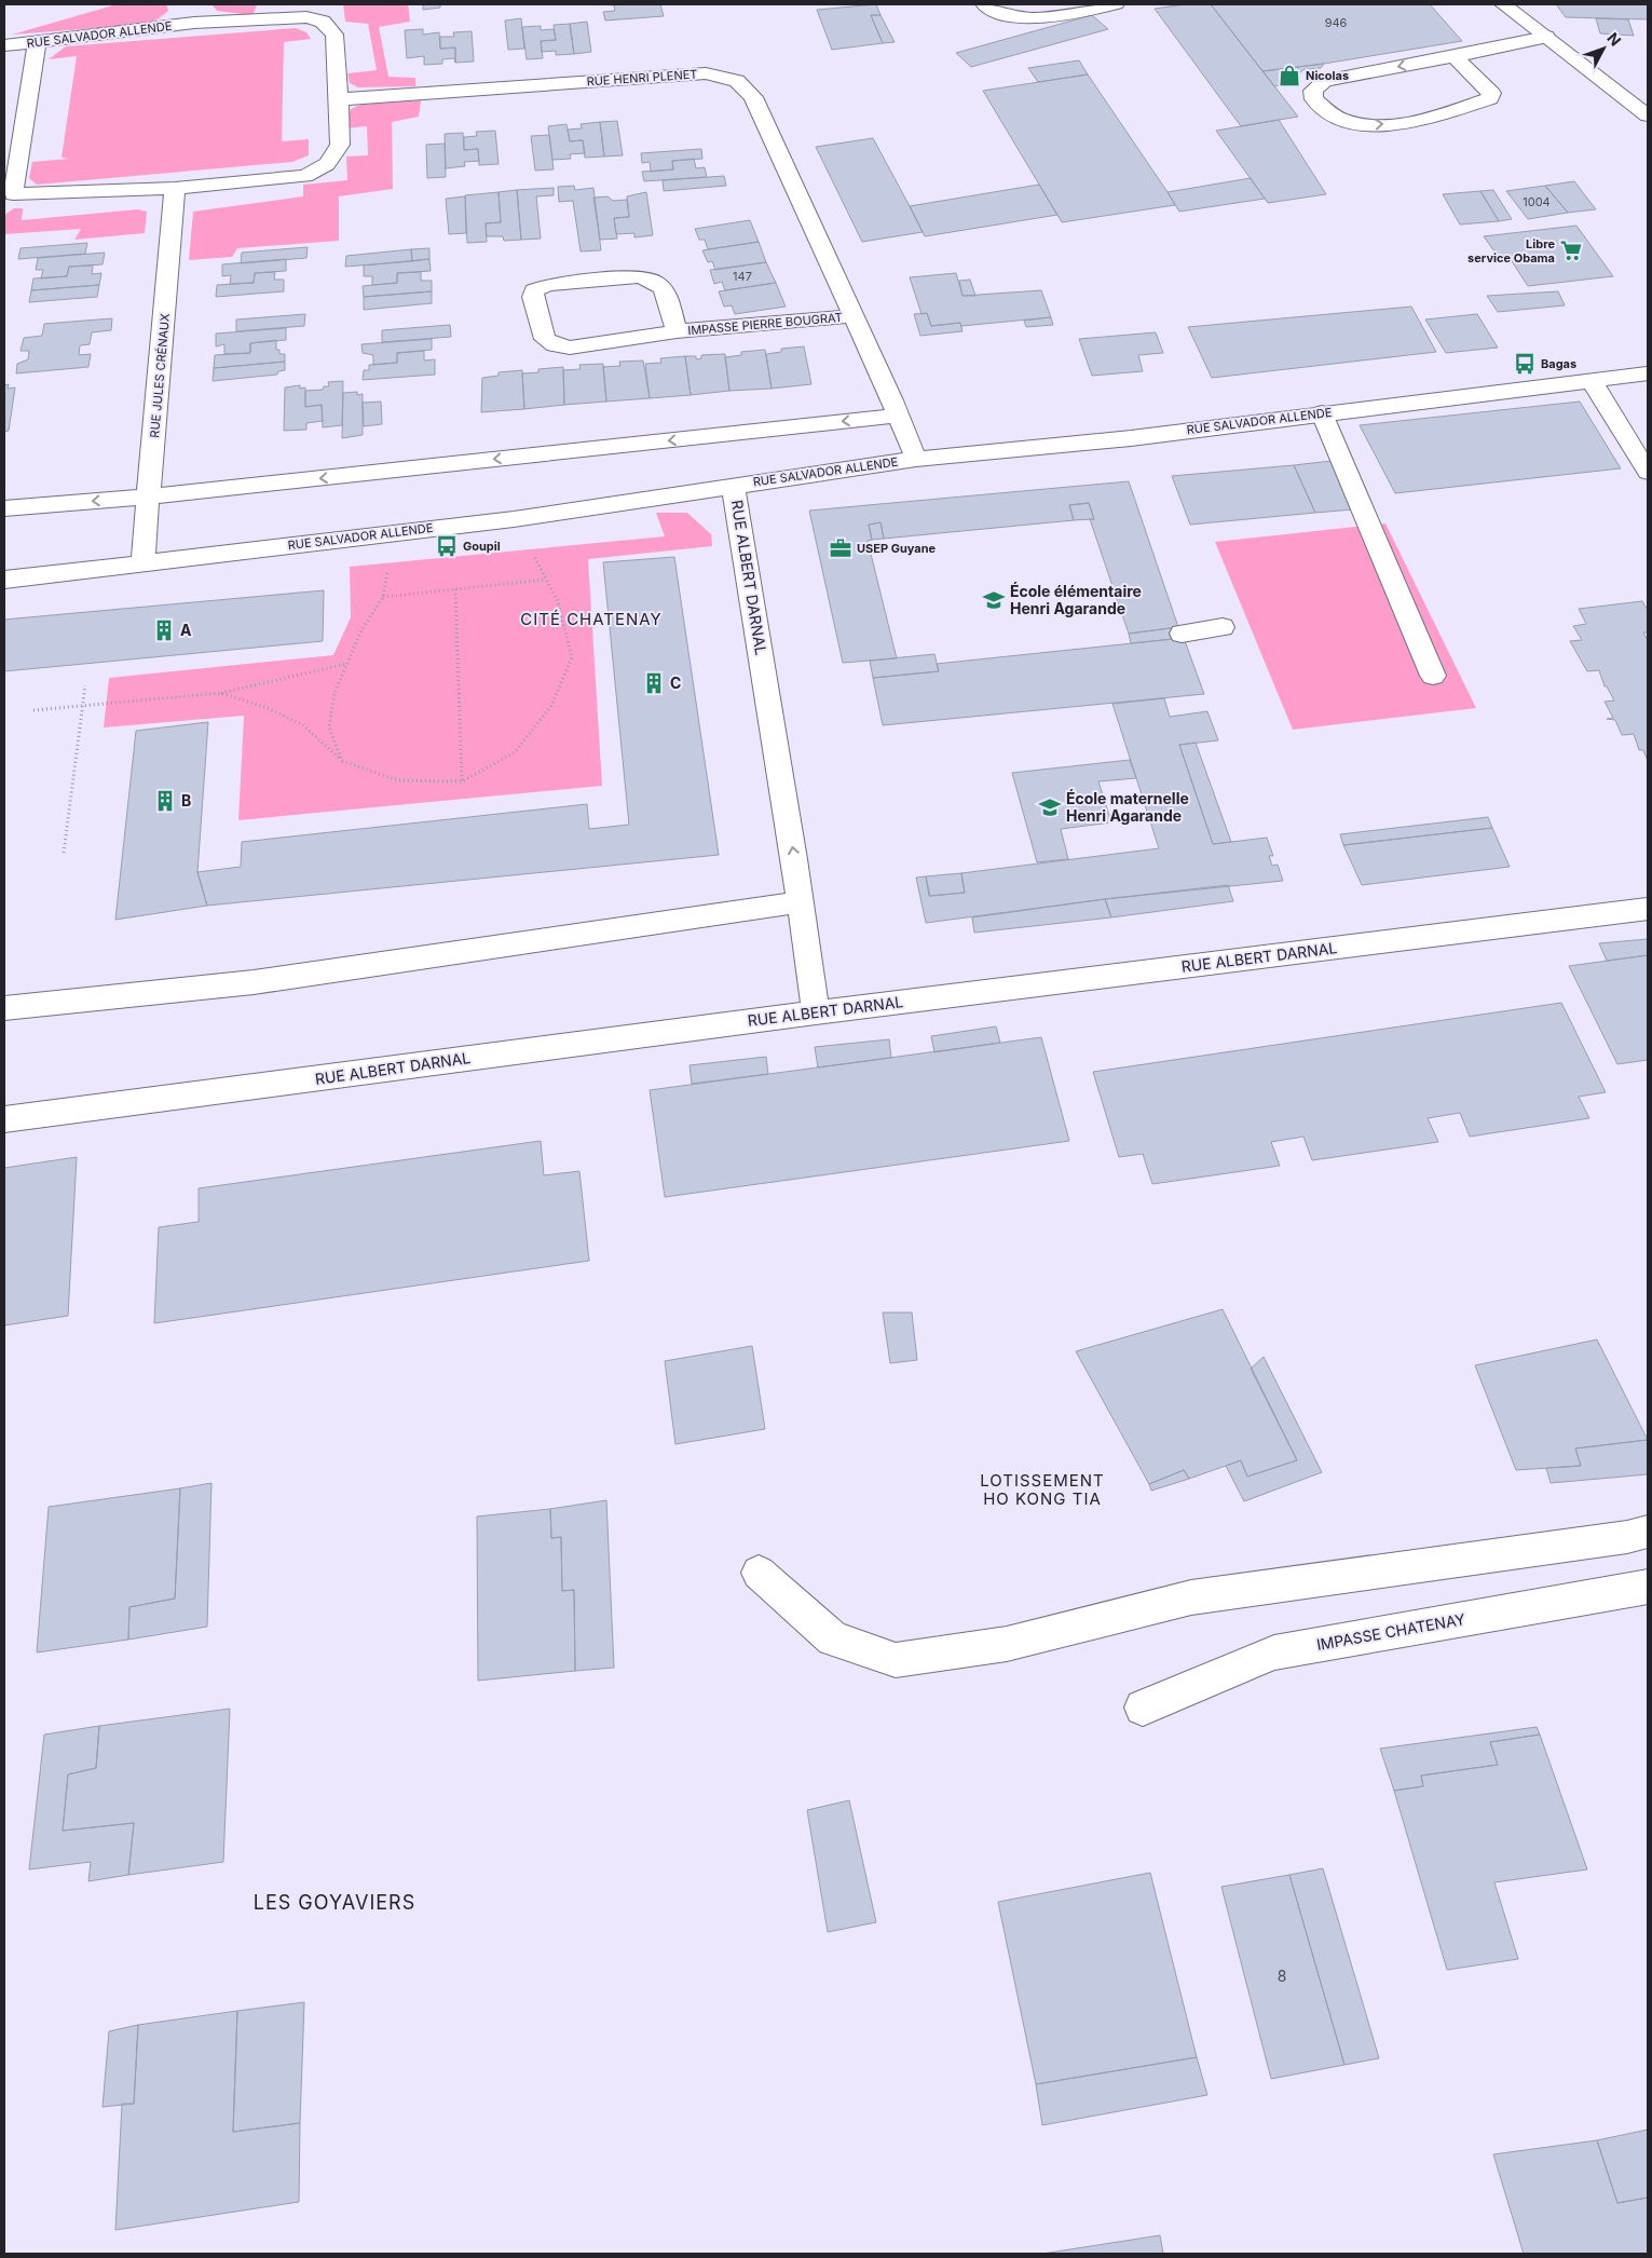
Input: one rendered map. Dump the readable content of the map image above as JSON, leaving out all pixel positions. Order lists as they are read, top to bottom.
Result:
{
  "streets": {
    "street": [
      "RUE SALVADOR ALLENDE",
      "RUE HENRI PLENET",
      "IMPASSE PIERRE BOUGRAT",
      "RUE JULES CRÉNAUX",
      "RUE ALBERT DARNAL",
      "IMPASSE CHATENAY"
    ]
  },
  "crossings": [
    ["RUE SALVADOR ALLENDE", "RUE HENRI PLENET"],
    ["RUE SALVADOR ALLENDE", "RUE JULES CRÉNAUX"],
    ["RUE SALVADOR ALLENDE", "RUE ALBERT DARNAL"],
    ["RUE HENRI PLENET", "IMPASSE PIERRE BOUGRAT"]
  ],
  "districts": ["CITÉ CHATENAY", "LOTISSEMENT HO KONG TIA", "LES GOYAVIERS"],
  "places": {
    "shop": ["Nicolas"],
    "supermarket": ["Libre service Obama"],
    "bus stop": ["Bagas", "Goupil"],
    "office": ["USEP Guyane"],
    "school or university": ["École élémentaire Henri Agarande", "École maternelle Henri Agarande"],
    "building": ["A", "C", "B"]
  },
  "house_numbers": [
    "946",
    "1004",
    "147",
    "8"
  ],
  "north": "top right"
}
